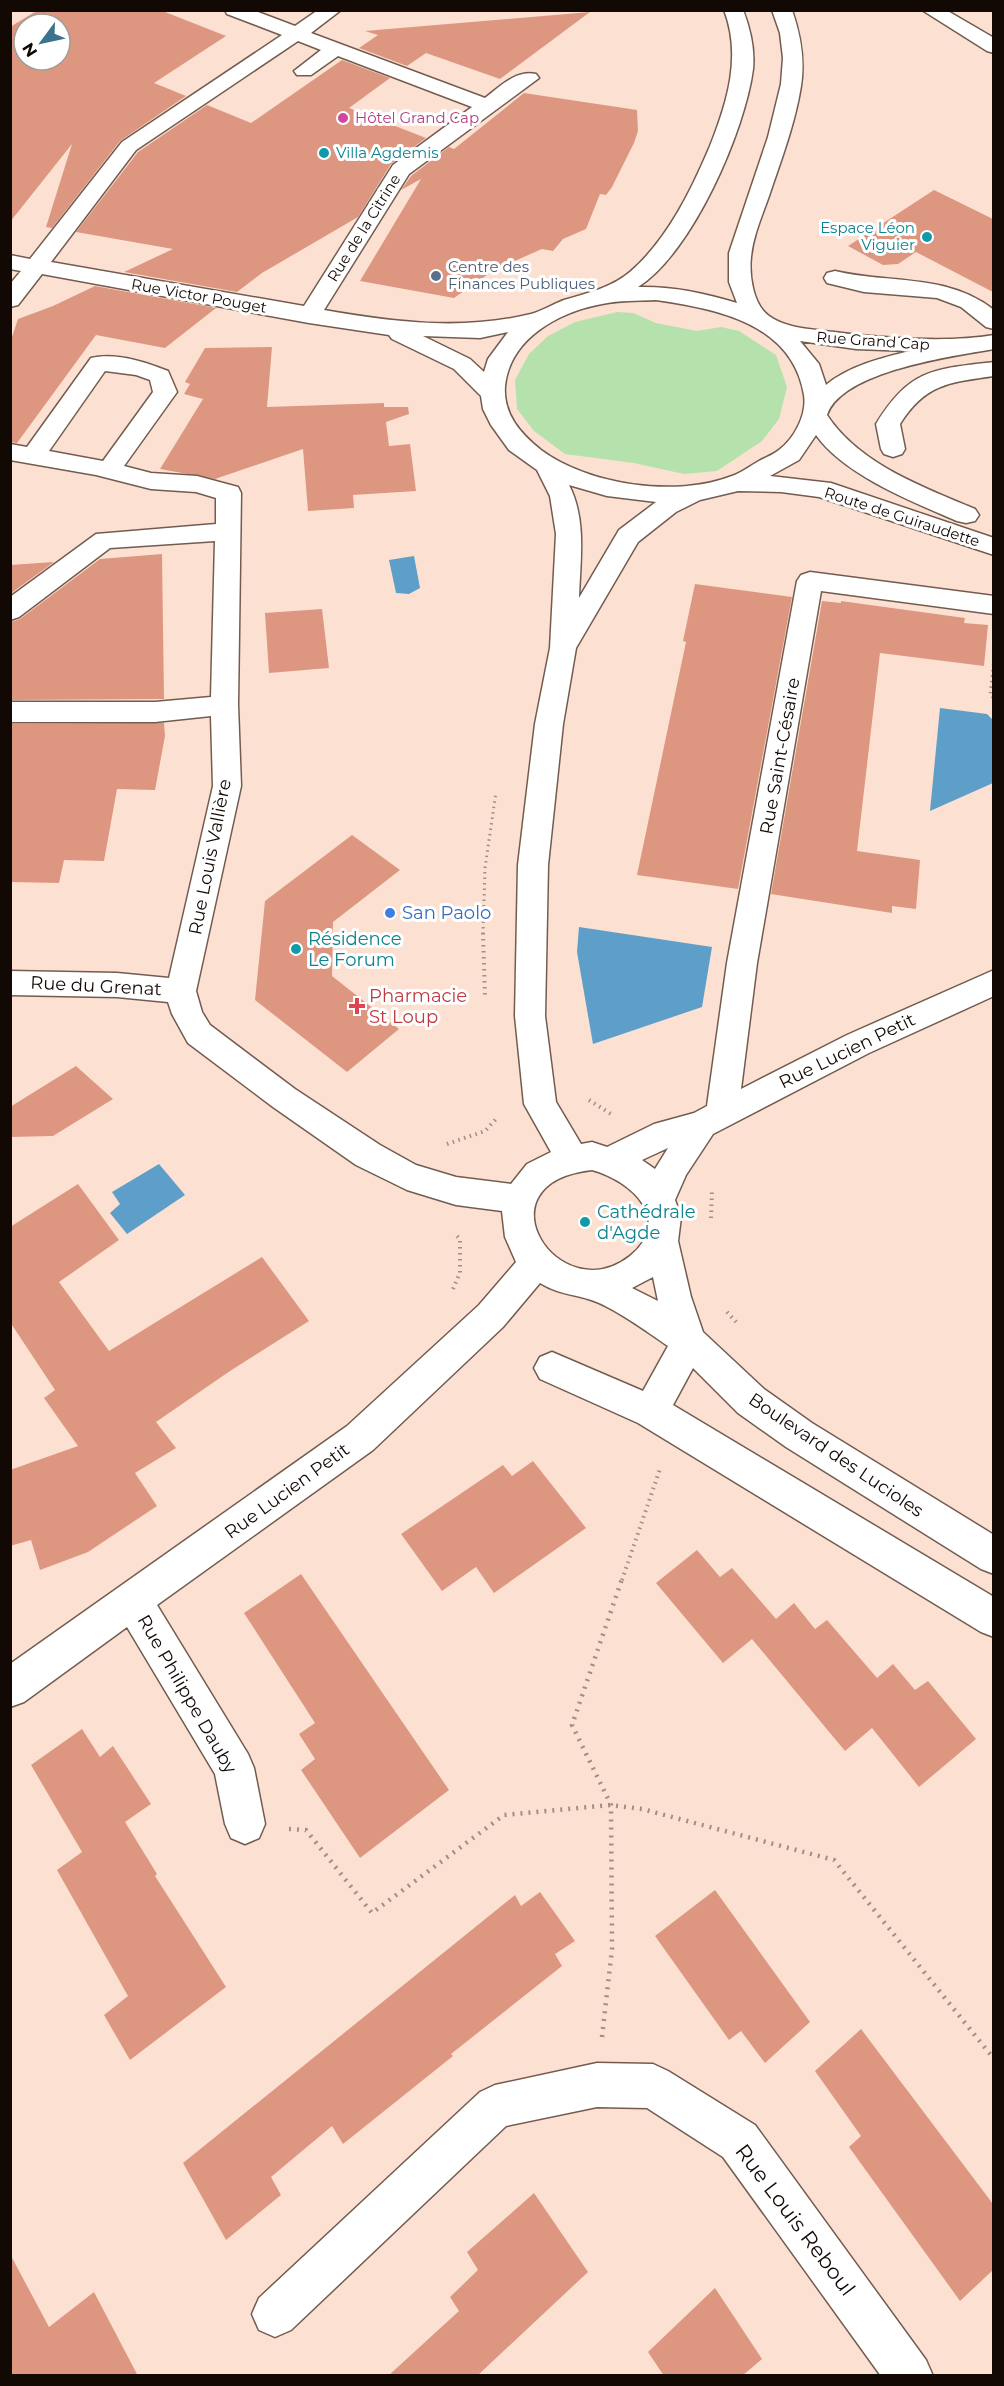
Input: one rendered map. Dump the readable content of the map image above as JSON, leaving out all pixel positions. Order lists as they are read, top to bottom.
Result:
{
  "streets": {
    "street": [
      "Rue de la Citrine",
      "Rue Victor Pouget",
      "Rue Grand Cap",
      "Route de Guiraudette",
      "Rue Saint-Césaire",
      "Rue Louis Vallière",
      "Rue du Grenat",
      "Rue Lucien Petit",
      "Boulevard des Lucioles",
      "Rue Philippe Dauby",
      "Rue Louis Reboul"
    ]
  },
  "crossings": [
    ["Rue de la Citrine", "Rue Victor Pouget"],
    ["Rue Grand Cap", "Route de Guiraudette"],
    ["Rue Saint-Césaire", "Rue Lucien Petit"],
    ["Rue Louis Vallière", "Rue du Grenat"],
    ["Rue Lucien Petit", "Boulevard des Lucioles"],
    ["Rue Lucien Petit", "Rue Philippe Dauby"]
  ],
  "places": {
    "other": [
      "Hôtel Grand Cap",
      "Villa Agdemis",
      "Espace Léon Viguier",
      "Centre des Finances Publiques",
      "San Paolo",
      "Résidence Le Forum",
      "Cathédrale d'Agde"
    ],
    "health": ["Pharmacie St Loup"]
  },
  "north": "bottom left"
}
